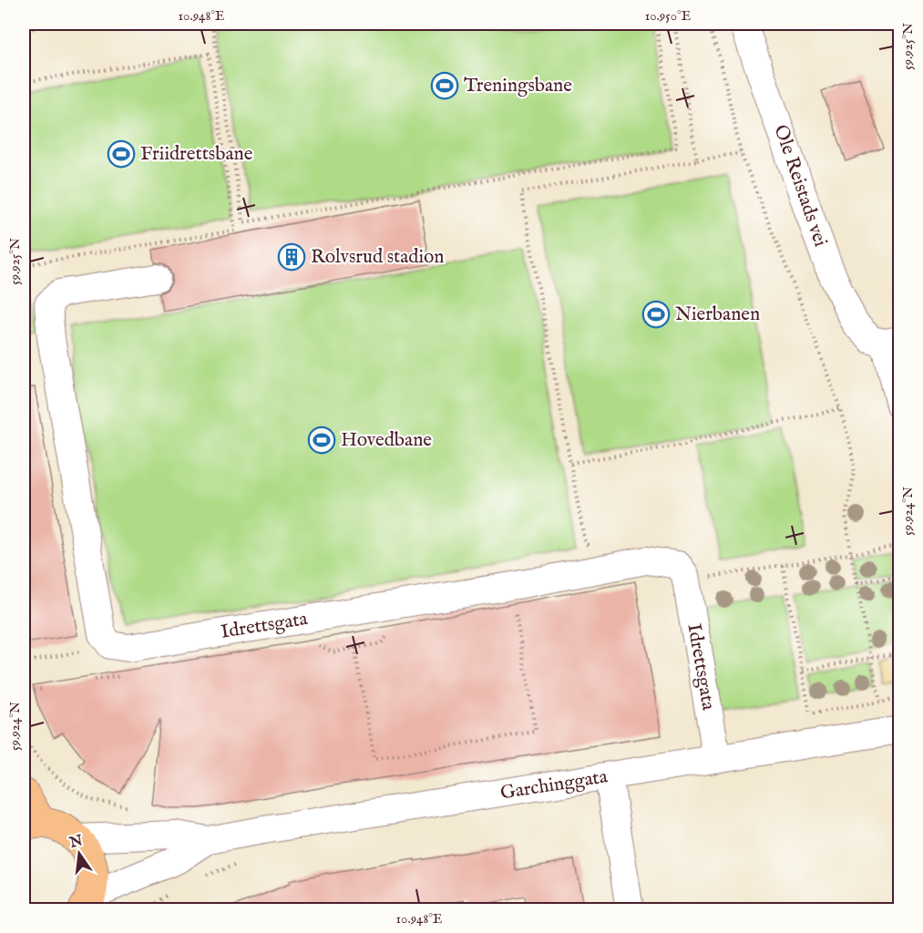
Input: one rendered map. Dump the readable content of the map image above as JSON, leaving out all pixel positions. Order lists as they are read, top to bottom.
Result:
{
  "streets": {
    "street": ["Ole Reistads vei", "Idrettsgata", "Garchinggata"]
  },
  "crossings": [
    ["Idrettsgata", "Garchinggata"]
  ],
  "places": {
    "sports": [
      "Treningsbane",
      "Friidrettsbane",
      "Nierbanen",
      "Hovedbane"
    ],
    "building": ["Rolvsrud stadion"]
  },
  "north": "top",
  "coordinates": [
    "10.948°E",
    "10.950°E",
    "59.925°N",
    "59.924°N"
  ]
}
